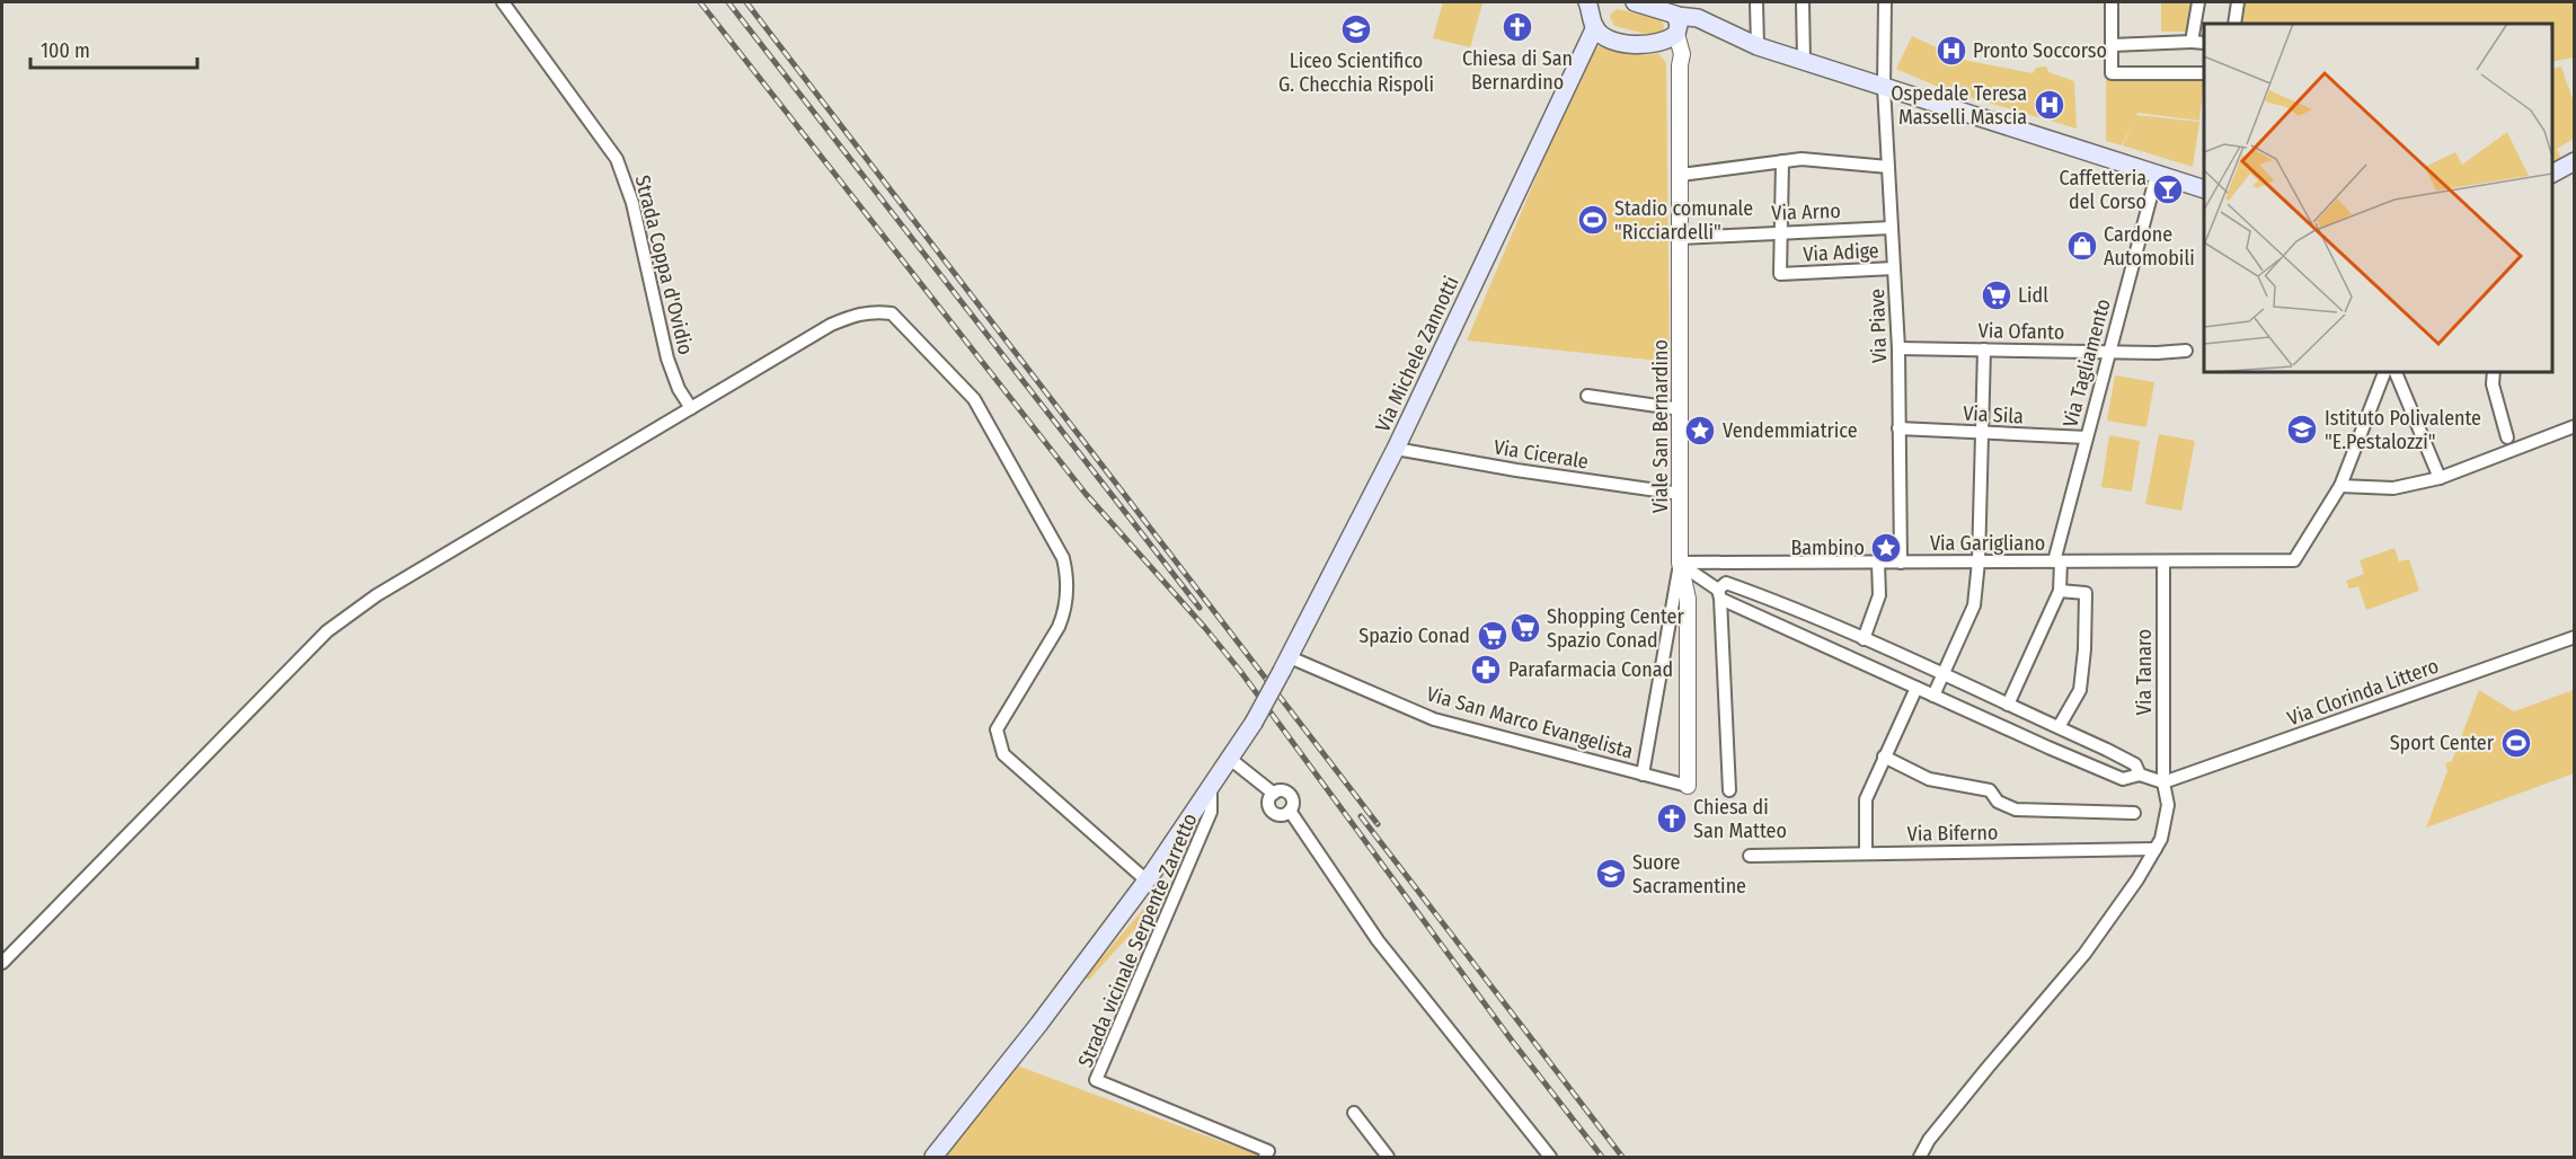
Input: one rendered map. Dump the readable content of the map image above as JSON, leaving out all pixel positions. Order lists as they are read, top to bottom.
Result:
{
  "streets": {
    "main road": ["Via Michele Zannotti"],
    "street": [
      "Via Arno",
      "Via Adige",
      "Strada Coppa d'Ovidio",
      "Via Piave",
      "Via Ofanto",
      "Via Tagliamento",
      "Via Sila",
      "Viale San Bernardino",
      "Via Cicerale",
      "Via Garigliano",
      "Via Tanaro",
      "Via Clorinda Littero",
      "Via San Marco Evangelista",
      "Via Biferno",
      "Strada vicinale Serpente Zarretto"
    ]
  },
  "crossings": [
    ["Via Arno", "Via Adige"],
    ["Via Arno", "Via Piave"],
    ["Via Arno", "Viale San Bernardino"],
    ["Via Adige", "Via Piave"],
    ["Via Piave", "Via Ofanto"],
    ["Via Piave", "Via Sila"],
    ["Via Piave", "Via Garigliano"],
    ["Via Ofanto", "Via Tagliamento"],
    ["Via Michele Zannotti", "Via Cicerale"],
    ["Via Michele Zannotti", "Via San Marco Evangelista"],
    ["Via Michele Zannotti", "Strada vicinale Serpente Zarretto"],
    ["Via Tagliamento", "Via Sila"],
    ["Via Tagliamento", "Via Garigliano"],
    ["Viale San Bernardino", "Via Cicerale"],
    ["Viale San Bernardino", "Via Garigliano"],
    ["Viale San Bernardino", "Via San Marco Evangelista"],
    ["Via Garigliano", "Via Tanaro"],
    ["Via Tanaro", "Via Clorinda Littero"],
    ["Via Tanaro", "Via Biferno"]
  ],
  "places": {
    "church": ["Chiesa di San Bernardino", "Chiesa di San Matteo"],
    "school or university": ["Liceo Scientifico G. Checchia Rispoli", "Istituto Polivalente \"E.Pestalozzi\"", "Suore Sacramentine"],
    "hospital": ["Pronto Soccorso", "Ospedale Teresa Masselli Mascia"],
    "bar": ["Caffetteria del Corso"],
    "sports": ["Stadio comunale \"Ricciardelli\"", "Sport Center"],
    "shop": ["Cardone Automobili"],
    "supermarket": ["Lidl", "Shopping Center Spazio Conad", "Spazio Conad"],
    "place": ["Vendemmiatrice", "Bambino"],
    "pharmacy": ["Parafarmacia Conad"]
  },
  "scale_bar": "100 m"
}
